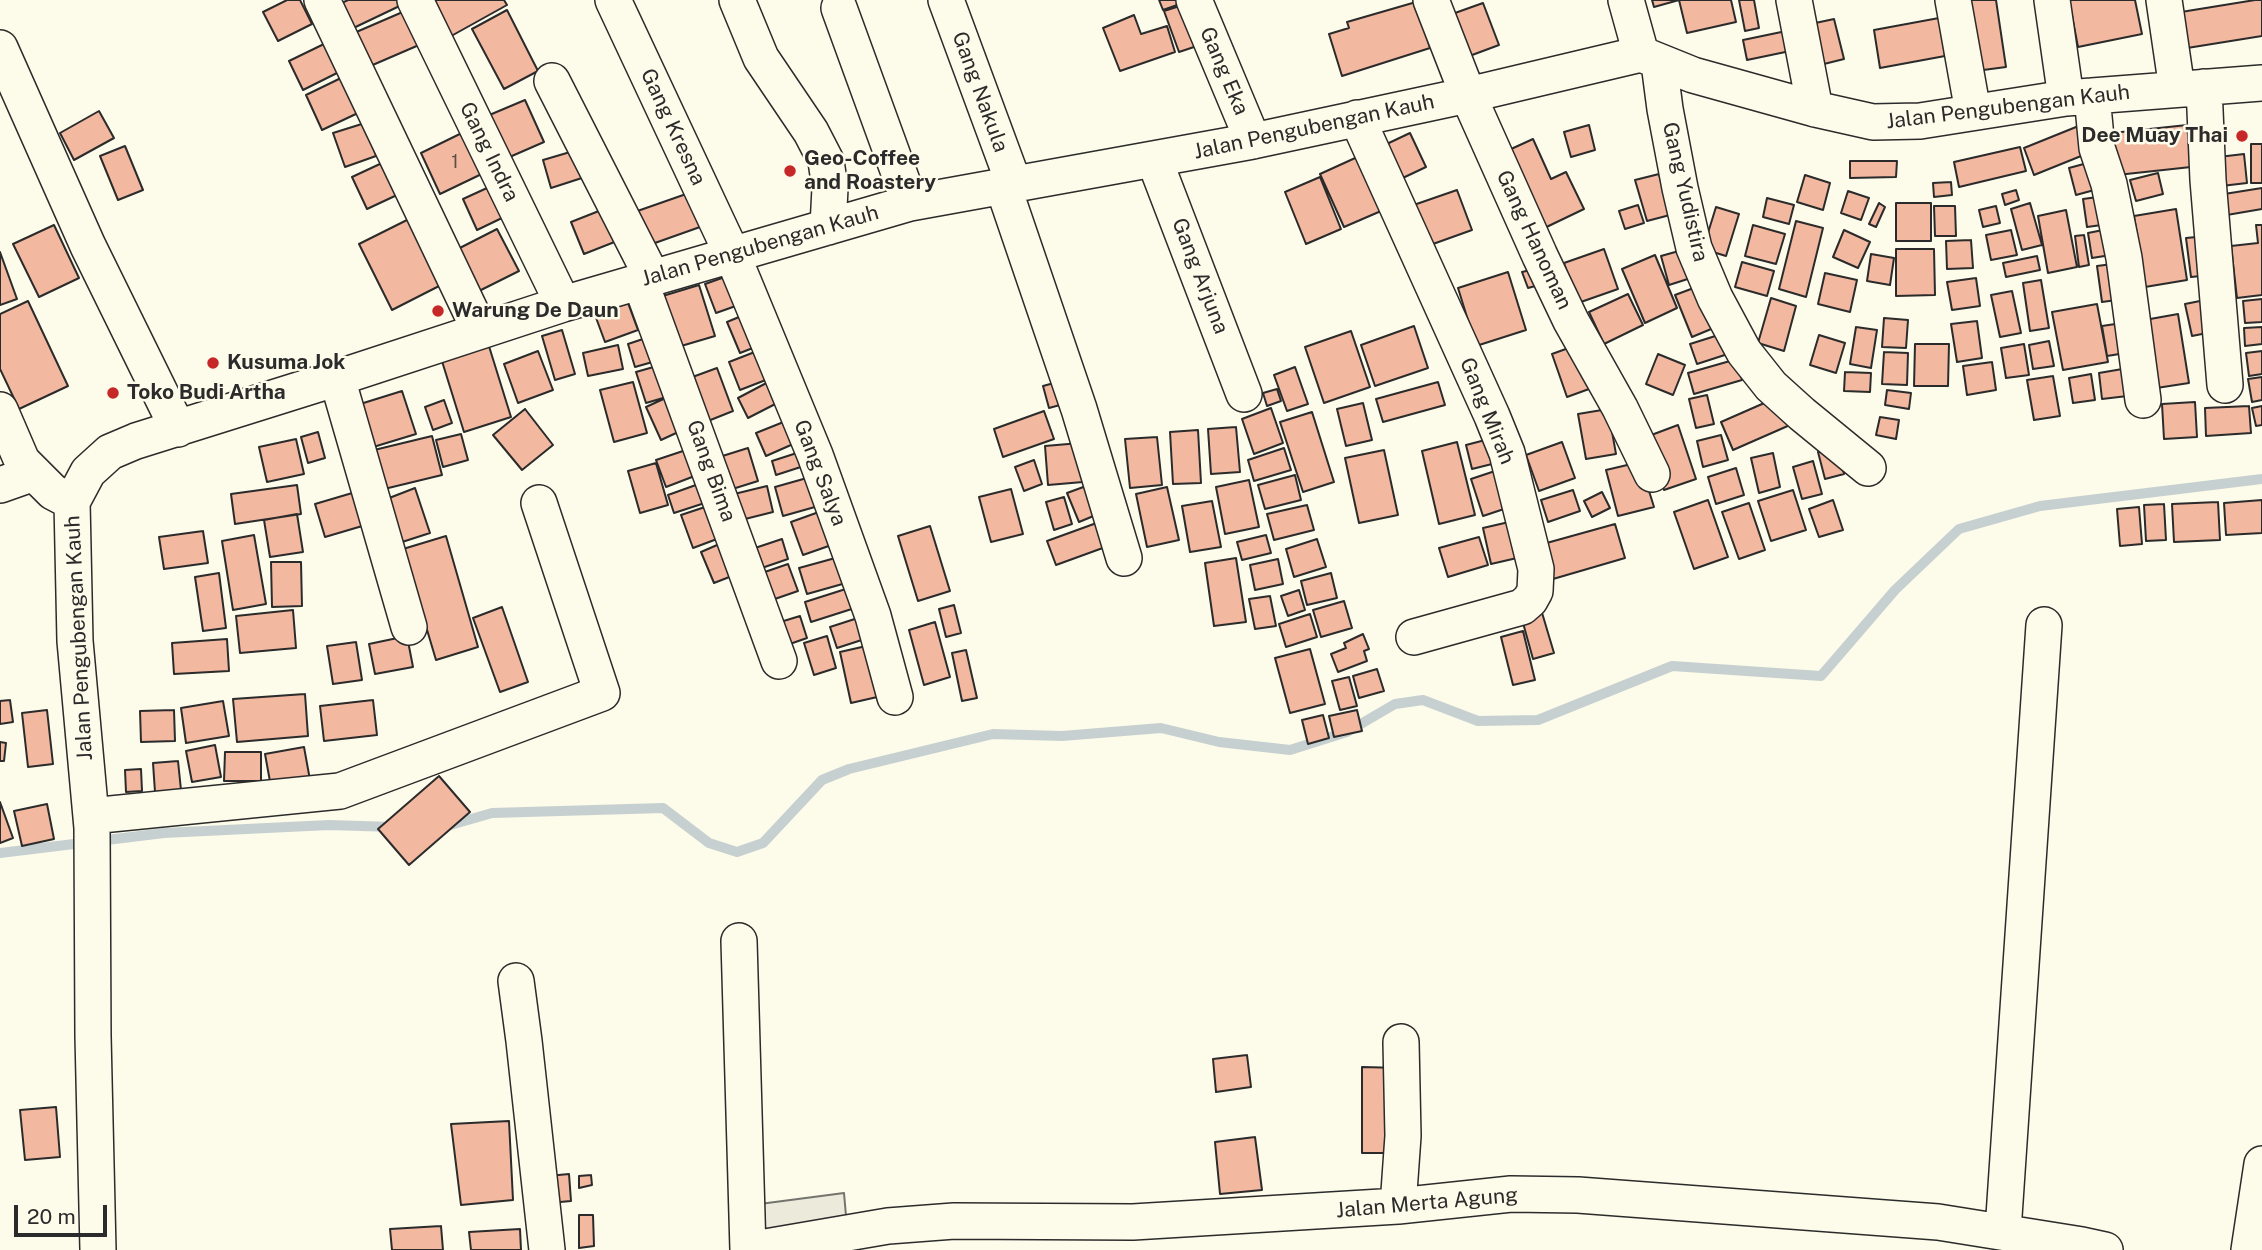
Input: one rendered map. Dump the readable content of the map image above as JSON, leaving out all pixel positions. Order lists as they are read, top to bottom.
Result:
{
  "streets": {
    "street": [
      "Gang Eka",
      "Gang Nakula",
      "Jalan Pengubengan Kauh",
      "Gang Kresna",
      "Gang Indra",
      "Gang Yudistira",
      "Gang Hanoman",
      "Gang Arjuna",
      "Gang Mirah",
      "Gang Bima",
      "Gang Salya",
      "Jalan Merta Agung"
    ]
  },
  "crossings": [
    ["Gang Eka", "Jalan Pengubengan Kauh"],
    ["Gang Nakula", "Jalan Pengubengan Kauh"],
    ["Jalan Pengubengan Kauh", "Gang Kresna"],
    ["Jalan Pengubengan Kauh", "Gang Indra"],
    ["Jalan Pengubengan Kauh", "Gang Yudistira"],
    ["Jalan Pengubengan Kauh", "Gang Hanoman"],
    ["Jalan Pengubengan Kauh", "Gang Arjuna"],
    ["Jalan Pengubengan Kauh", "Gang Mirah"],
    ["Jalan Pengubengan Kauh", "Gang Bima"],
    ["Jalan Pengubengan Kauh", "Gang Salya"],
    ["Gang Kresna", "Gang Salya"]
  ],
  "places": [
    "Dee Muay Thai",
    "Geo-Coffee and Roastery",
    "Warung De Daun",
    "Kusuma Jok",
    "Toko Budi Artha"
  ],
  "house_numbers": ["1"],
  "scale_bar": "20 m"
}
